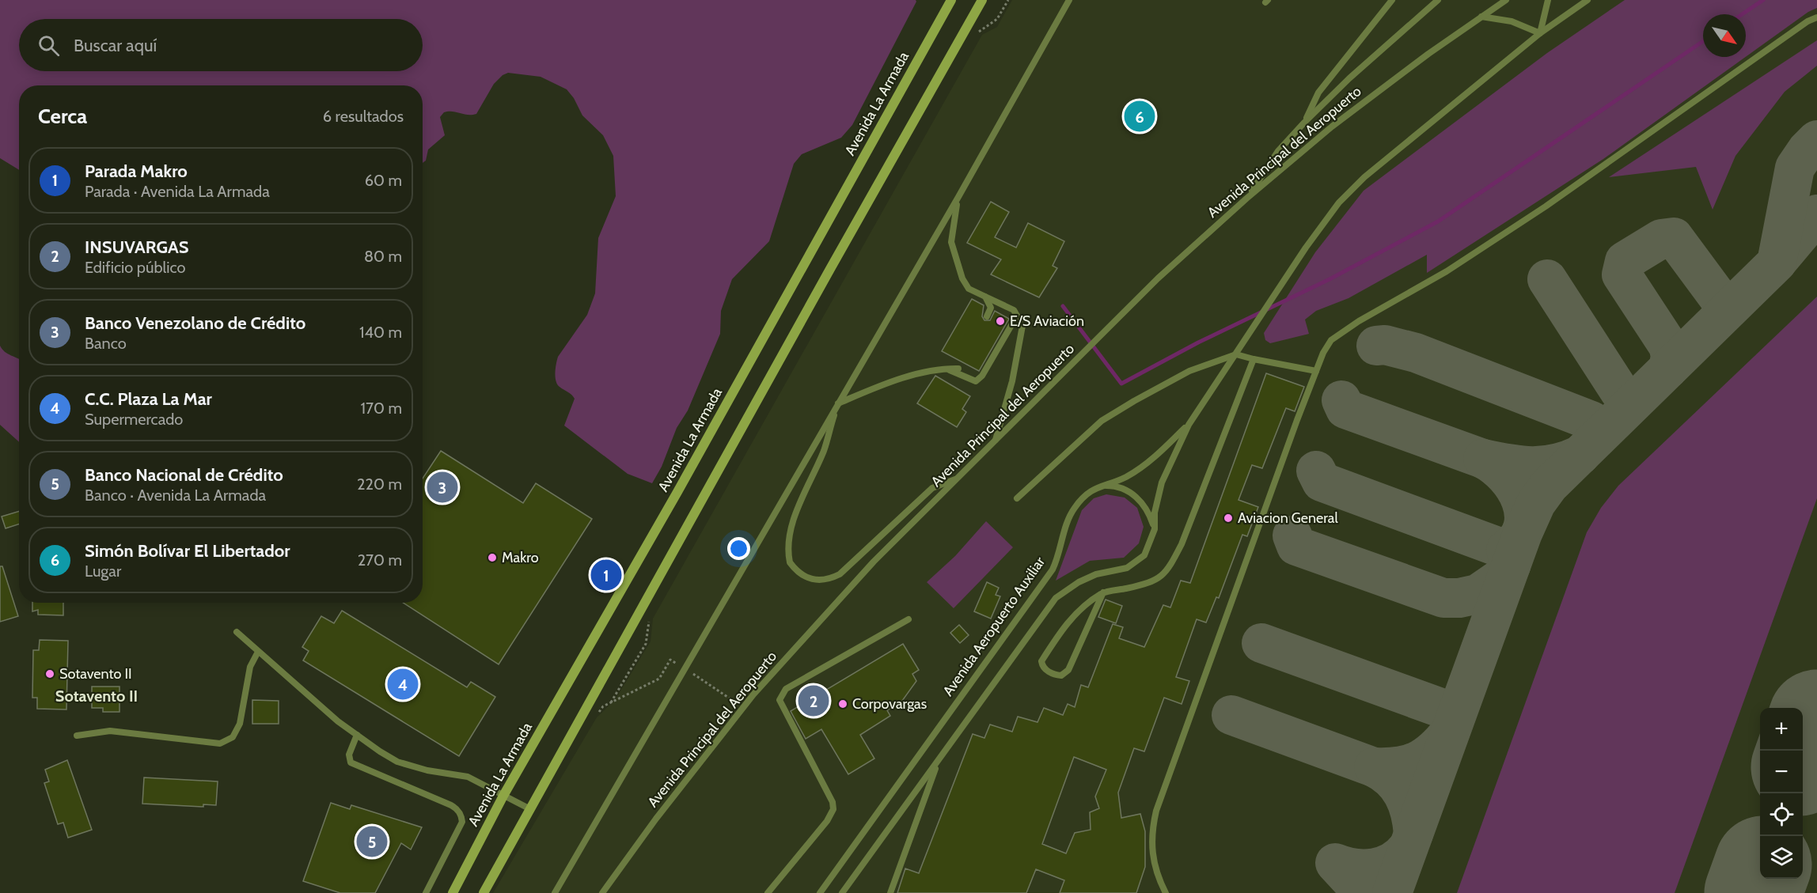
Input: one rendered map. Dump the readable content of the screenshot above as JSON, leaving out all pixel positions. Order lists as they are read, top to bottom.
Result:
{
  "streets": {
    "main road": ["Avenida La Armada"],
    "lane": ["Avenida Principal del Aeropuerto", "Avenida Aeropuerto Auxiliar"]
  },
  "districts": ["Sotavento II"],
  "places": [
    "E/S Aviación",
    "Aviacion General",
    "Makro",
    "Sotavento II",
    "Corpovargas"
  ],
  "north": "bottom right",
  "page": {
    "search": "Buscar aquí",
    "heading": ["Cerca", "6 resultados"],
    "pins": [
      "6",
      "3",
      "1",
      "4",
      "2",
      "5"
    ],
    "list": [
      {
        "mark": "1",
        "name": "Parada Makro",
        "note": "Parada · Avenida La Armada",
        "value": "60 m"
      },
      {
        "mark": "2",
        "name": "INSUVARGAS",
        "note": "Edificio público",
        "value": "80 m"
      },
      {
        "mark": "3",
        "name": "Banco Venezolano de Crédito",
        "note": "Banco",
        "value": "140 m"
      },
      {
        "mark": "4",
        "name": "C.C. Plaza La Mar",
        "note": "Supermercado",
        "value": "170 m"
      },
      {
        "mark": "5",
        "name": "Banco Nacional de Crédito",
        "note": "Banco · Avenida La Armada",
        "value": "220 m"
      },
      {
        "mark": "6",
        "name": "Simón Bolívar El Libertador",
        "note": "Lugar",
        "value": "270 m"
      }
    ],
    "map_buttons": ["+", "−"]
  }
}
